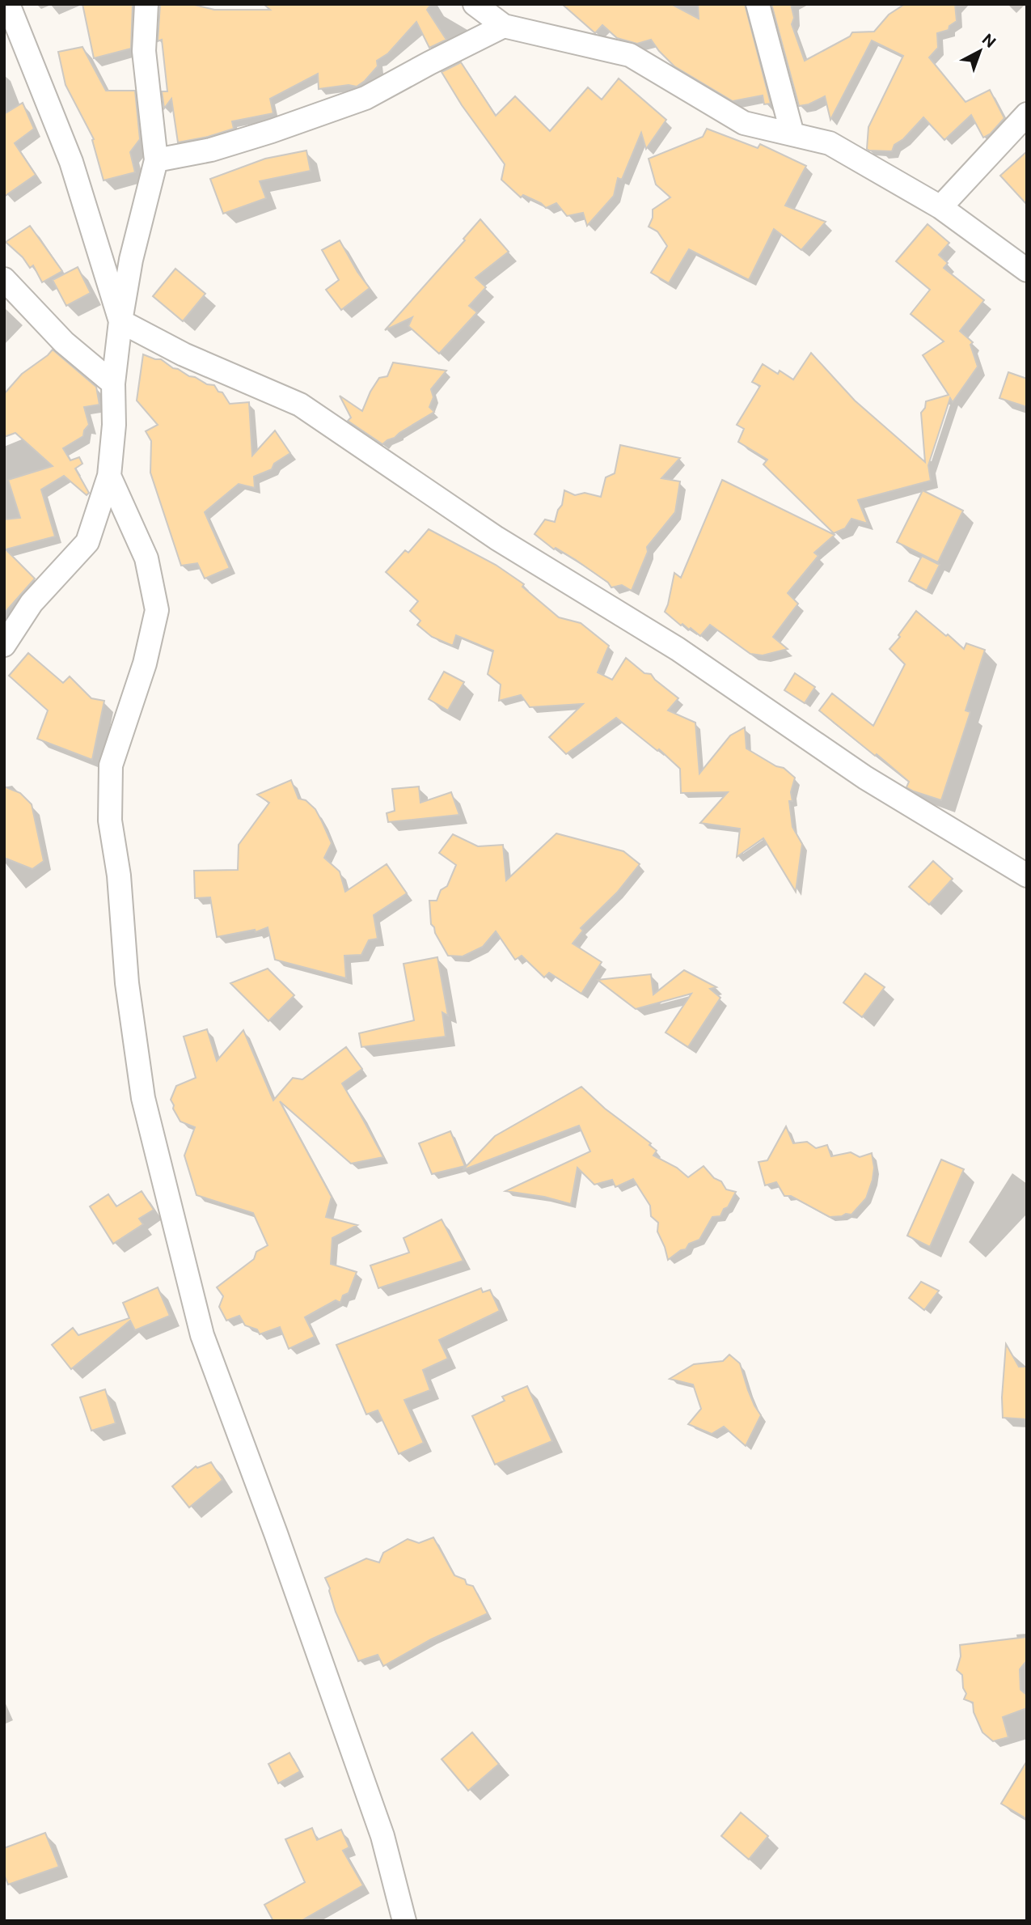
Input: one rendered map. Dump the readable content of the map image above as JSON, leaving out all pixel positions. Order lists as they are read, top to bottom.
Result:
{
  "north": "top right"
}
